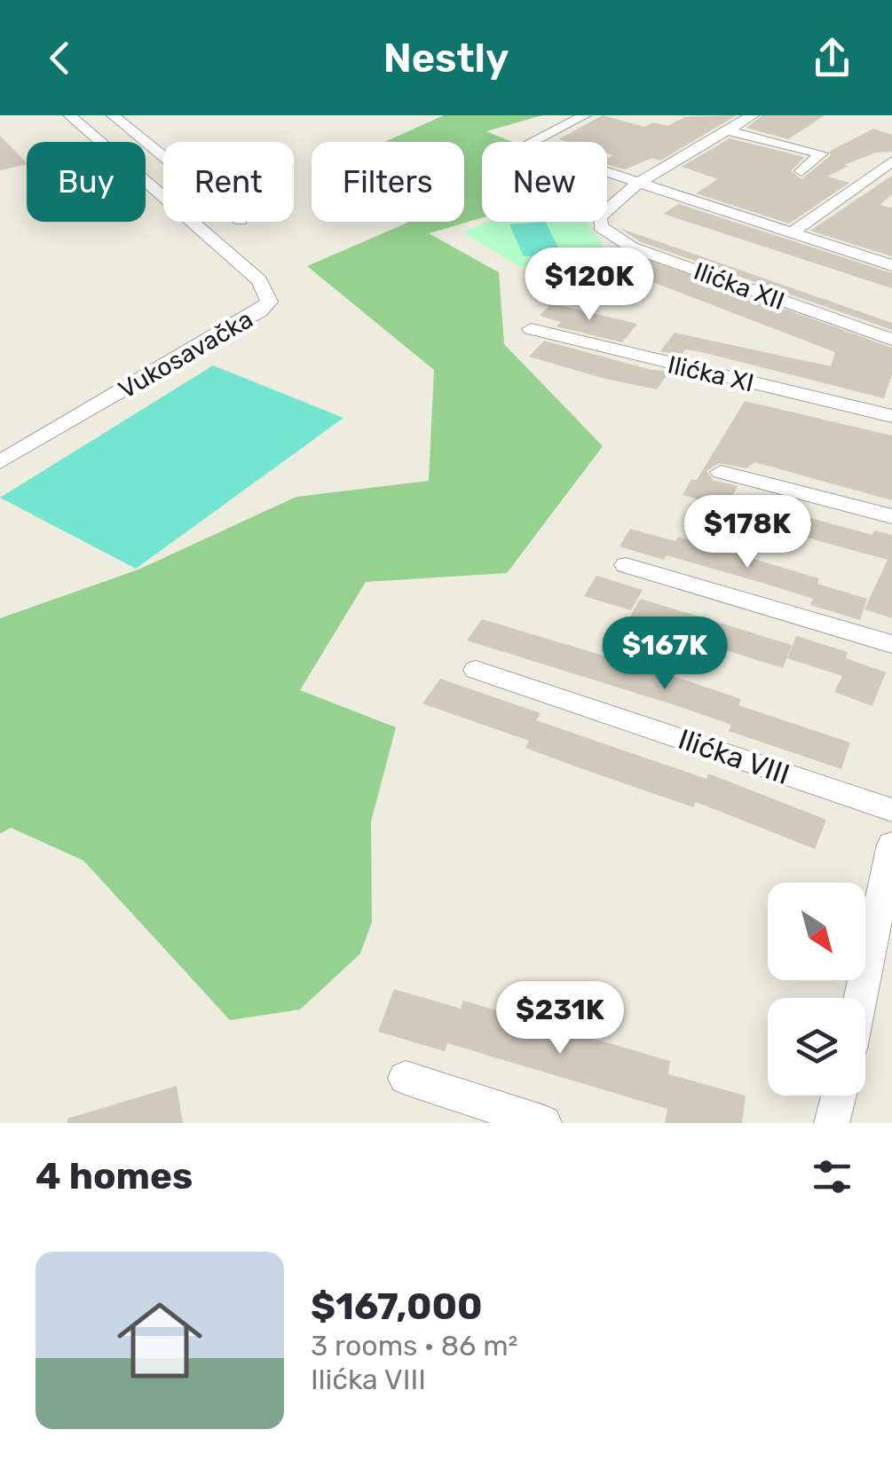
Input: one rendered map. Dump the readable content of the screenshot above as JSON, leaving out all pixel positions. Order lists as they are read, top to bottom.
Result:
{
  "streets": {
    "street": [
      "Ilićka XII",
      "Vukosavačka",
      "Ilićka XI",
      "Ilićka VIII"
    ]
  },
  "north": "bottom right",
  "page": {
    "header": "Nestly",
    "chip": [
      "Buy",
      "Rent",
      "Filters",
      "New"
    ],
    "price": [
      "$120K",
      "$178K",
      "$167K",
      "$231K"
    ],
    "heading": "4 homes",
    "list": [
      {
        "name": "$167,000",
        "note": "3 rooms · 86 m² · Ilićka VIII"
      }
    ]
  }
}
